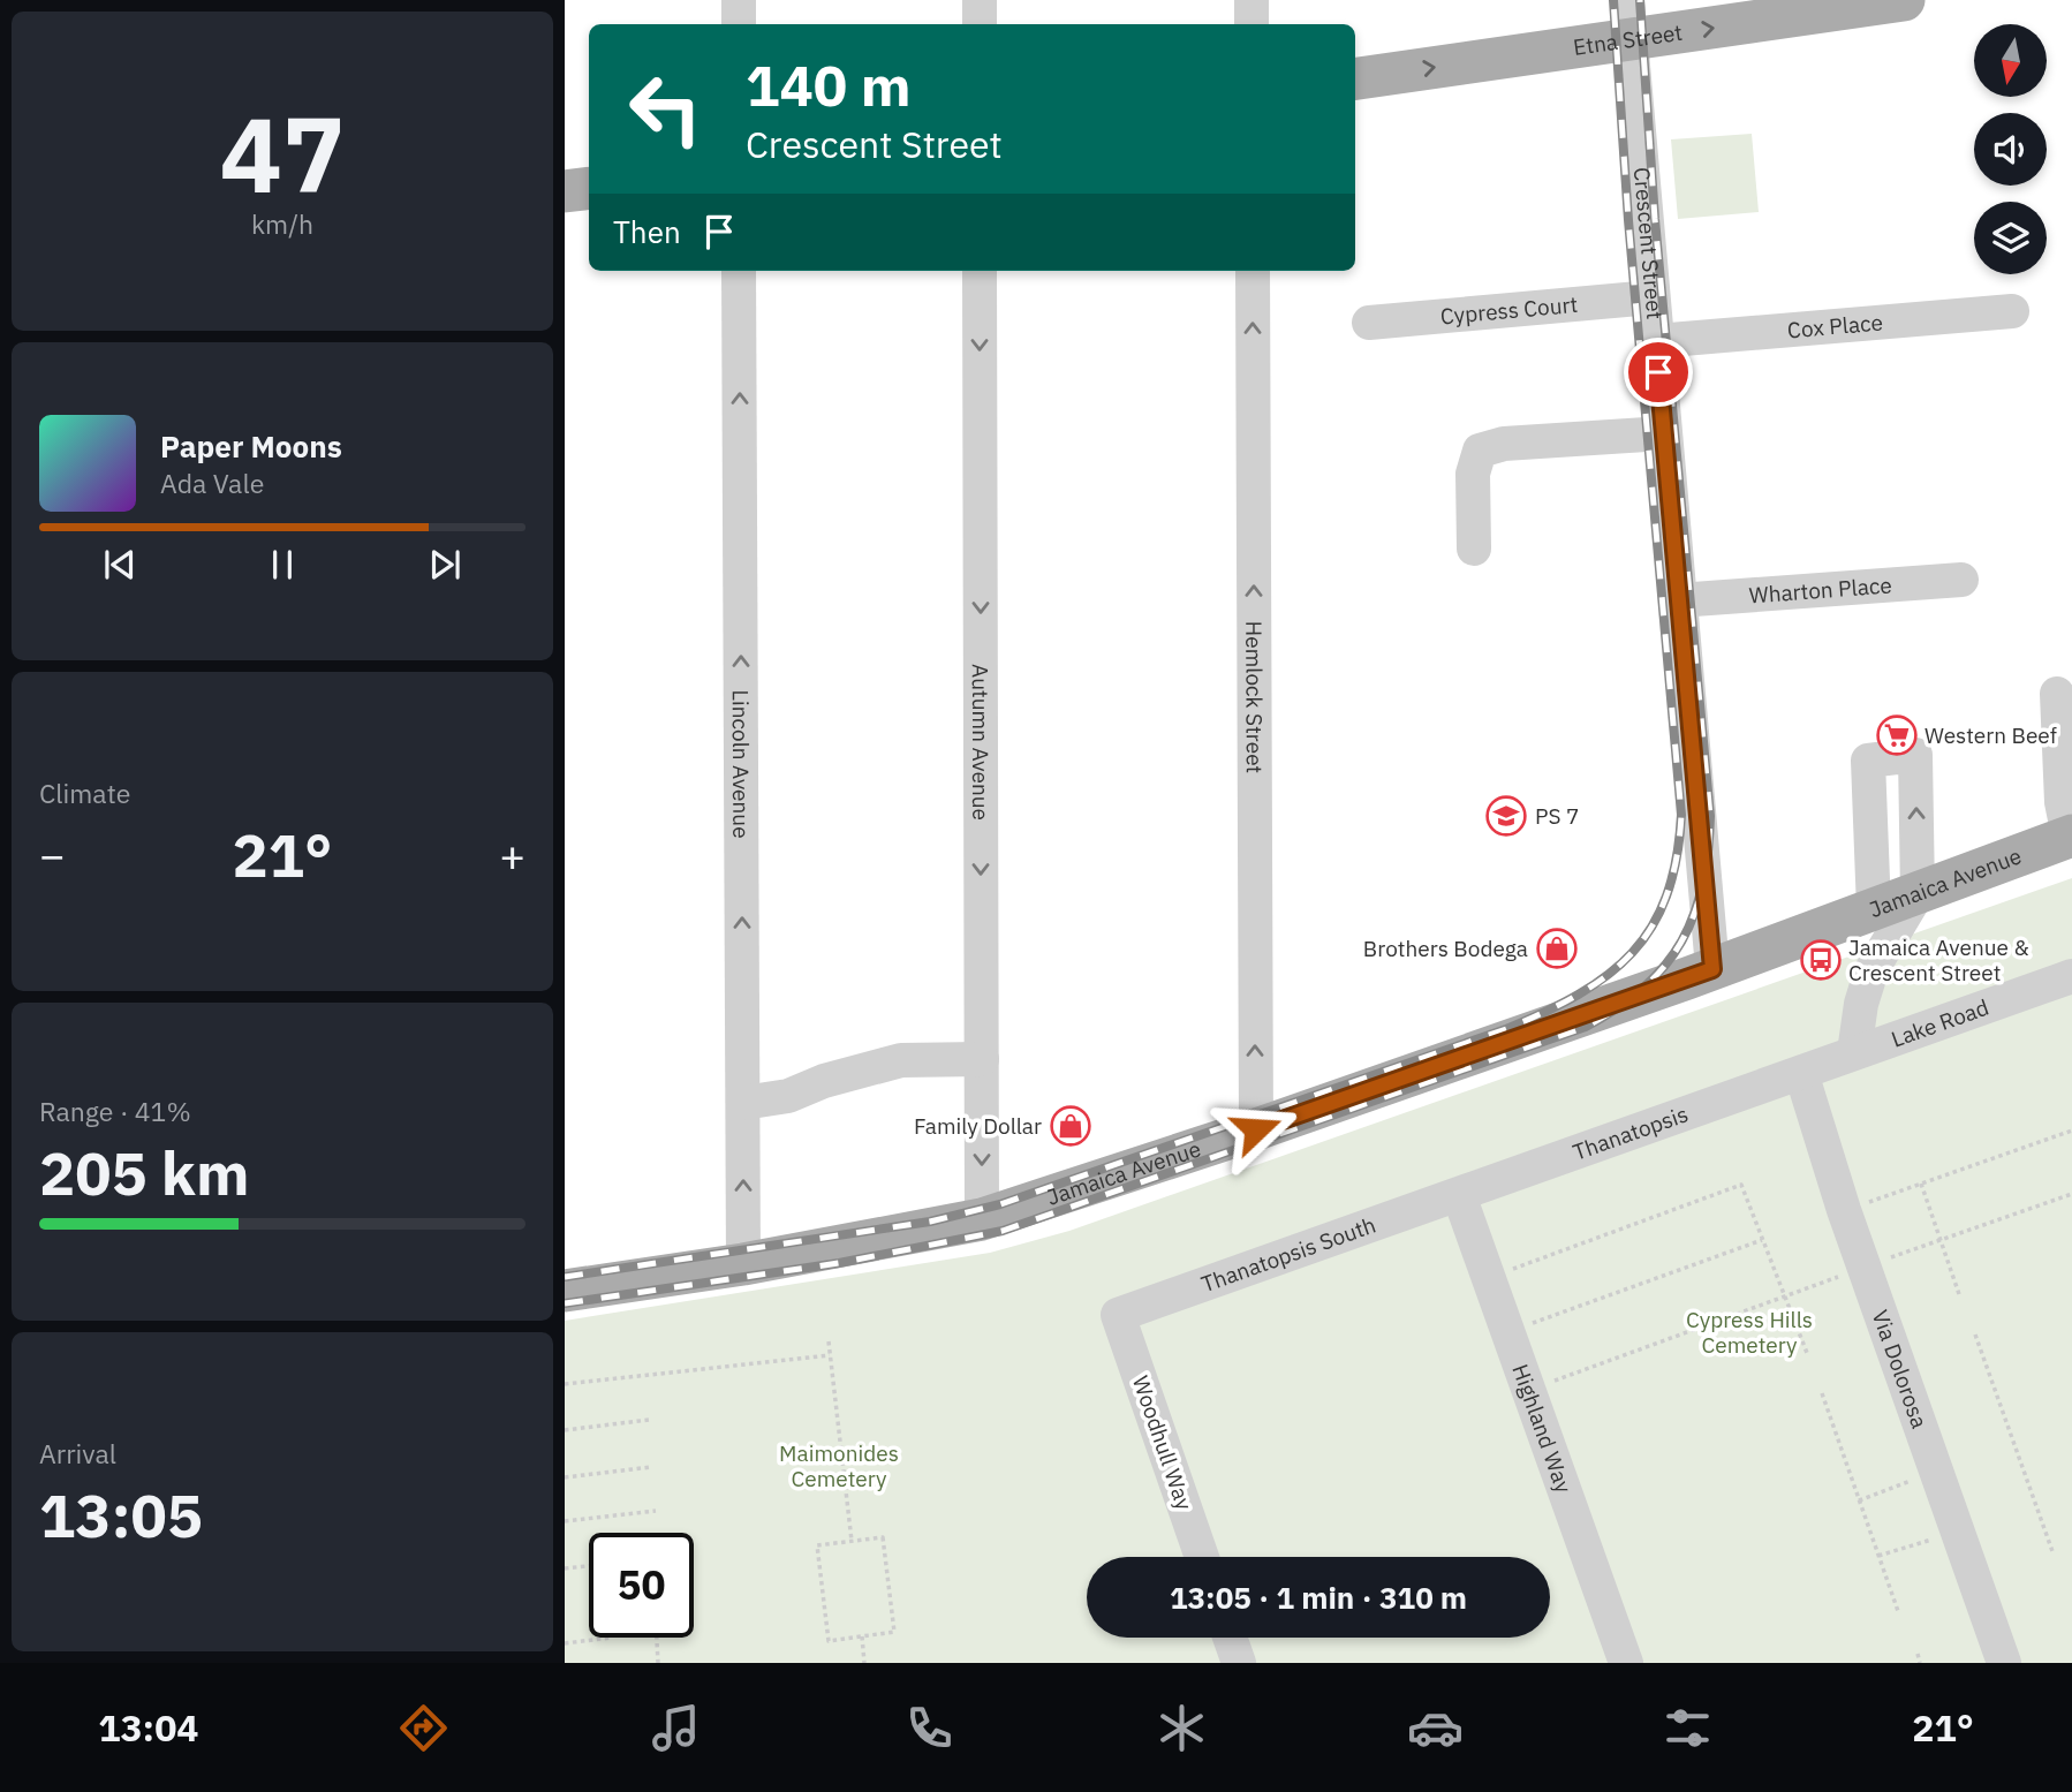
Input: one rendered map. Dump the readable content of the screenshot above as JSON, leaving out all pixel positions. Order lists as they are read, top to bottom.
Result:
{
  "streets": {
    "main road": ["Etna Street", "Jamaica Avenue"],
    "street": [
      "Crescent Street",
      "Cypress Court",
      "Cox Place",
      "Wharton Place",
      "Hemlock Street",
      "Autumn Avenue",
      "Lincoln Avenue",
      "Lake Road",
      "Thanatopsis",
      "Thanatopsis South",
      "Via Dolorosa",
      "Highland Way",
      "Woodhull Way"
    ]
  },
  "crossings": [
    ["Etna Street", "Crescent Street"],
    ["Crescent Street", "Cypress Court"],
    ["Crescent Street", "Cox Place"],
    ["Crescent Street", "Wharton Place"],
    ["Crescent Street", "Jamaica Avenue"],
    ["Hemlock Street", "Jamaica Avenue"],
    ["Autumn Avenue", "Jamaica Avenue"],
    ["Lincoln Avenue", "Jamaica Avenue"],
    ["Lake Road", "Thanatopsis"],
    ["Lake Road", "Via Dolorosa"],
    ["Thanatopsis", "Thanatopsis South"],
    ["Thanatopsis", "Via Dolorosa"],
    ["Thanatopsis", "Highland Way"],
    ["Thanatopsis South", "Highland Way"],
    ["Thanatopsis South", "Woodhull Way"]
  ],
  "one_way": [
    "Etna Street",
    "Hemlock Street",
    "Autumn Avenue",
    "Lincoln Avenue"
  ],
  "parks": ["Cypress Hills Cemetery", "Maimonides Cemetery"],
  "places": {
    "supermarket": ["Western Beef"],
    "school or university": ["PS 7"],
    "shop": ["Brothers Bodega", "Family Dollar"],
    "bus stop": ["Jamaica Avenue & Crescent Street"]
  },
  "north": "bottom",
  "page": {
    "tile": [
      ["47", "km/h"],
      "Climate",
      ["Range · 41%", "205 km"],
      ["Arrival", "13:05"]
    ],
    "turn": ["140 m", "Crescent Street"],
    "then": "Then",
    "song": ["Paper Moons", "Ada Vale"],
    "heat": ["−", "21°", "+"],
    "limit": "50",
    "trip": "13:05 · 1 min · 310 m",
    "tabs": ["13:04", "21°"]
  }
}
